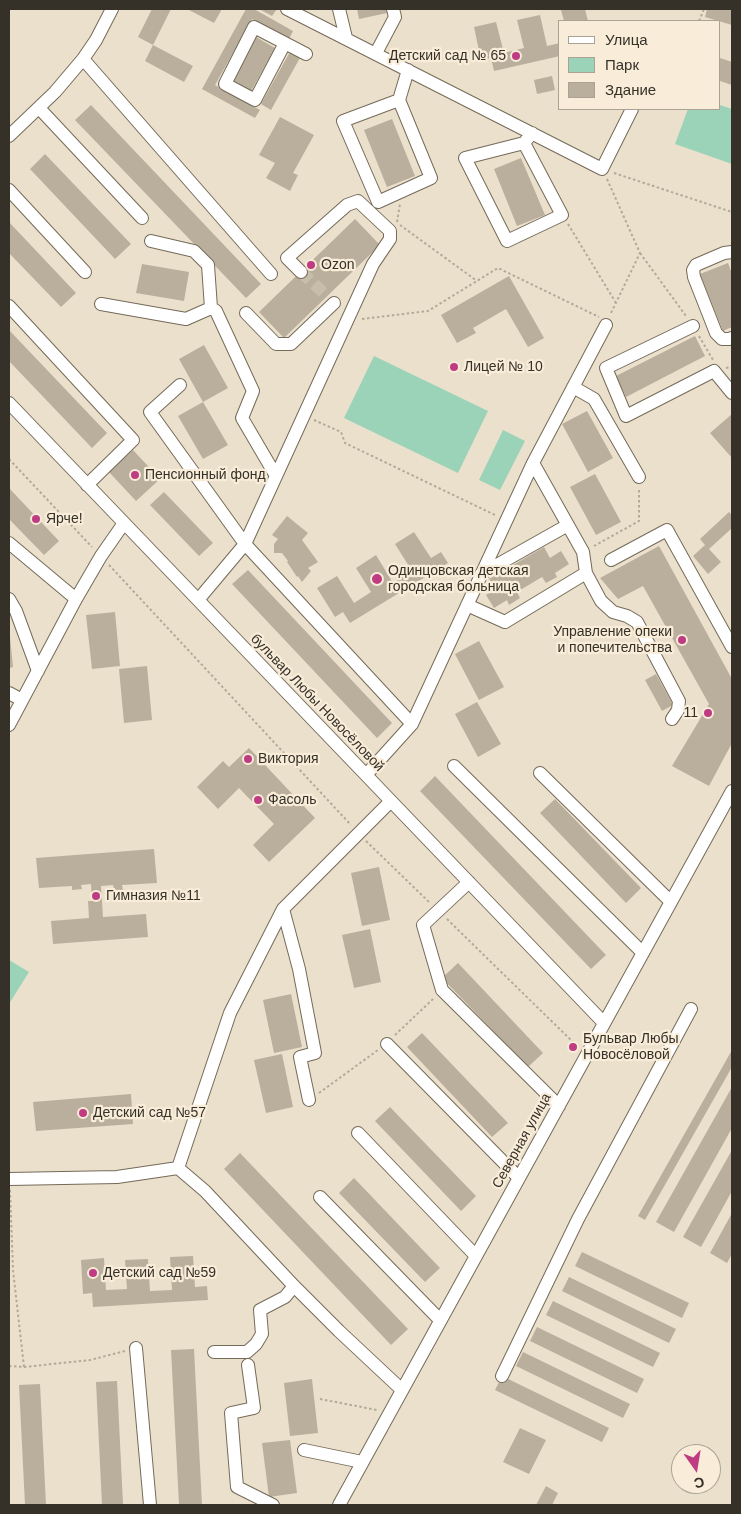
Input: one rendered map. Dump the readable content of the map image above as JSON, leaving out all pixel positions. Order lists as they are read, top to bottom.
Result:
{
  "streets": {
    "street": ["бульвар Любы Новосёловой", "Северная улица"]
  },
  "crossings": [
    ["бульвар Любы Новосёловой", "Северная улица"]
  ],
  "places": [
    "Детский сад № 65",
    "Ozon",
    "Лицей № 10",
    "Пенсионный фонд",
    "Ярче!",
    "Одинцовская детская городская больница",
    "Управление опеки и попечительства",
    "11",
    "Виктория",
    "Фасоль",
    "Гимназия №11",
    "Бульвар Любы Новосёловой",
    "Детский сад №57",
    "Детский сад №59"
  ],
  "legend": ["Улица", "Парк", "Здание"],
  "north": "bottom"
}
